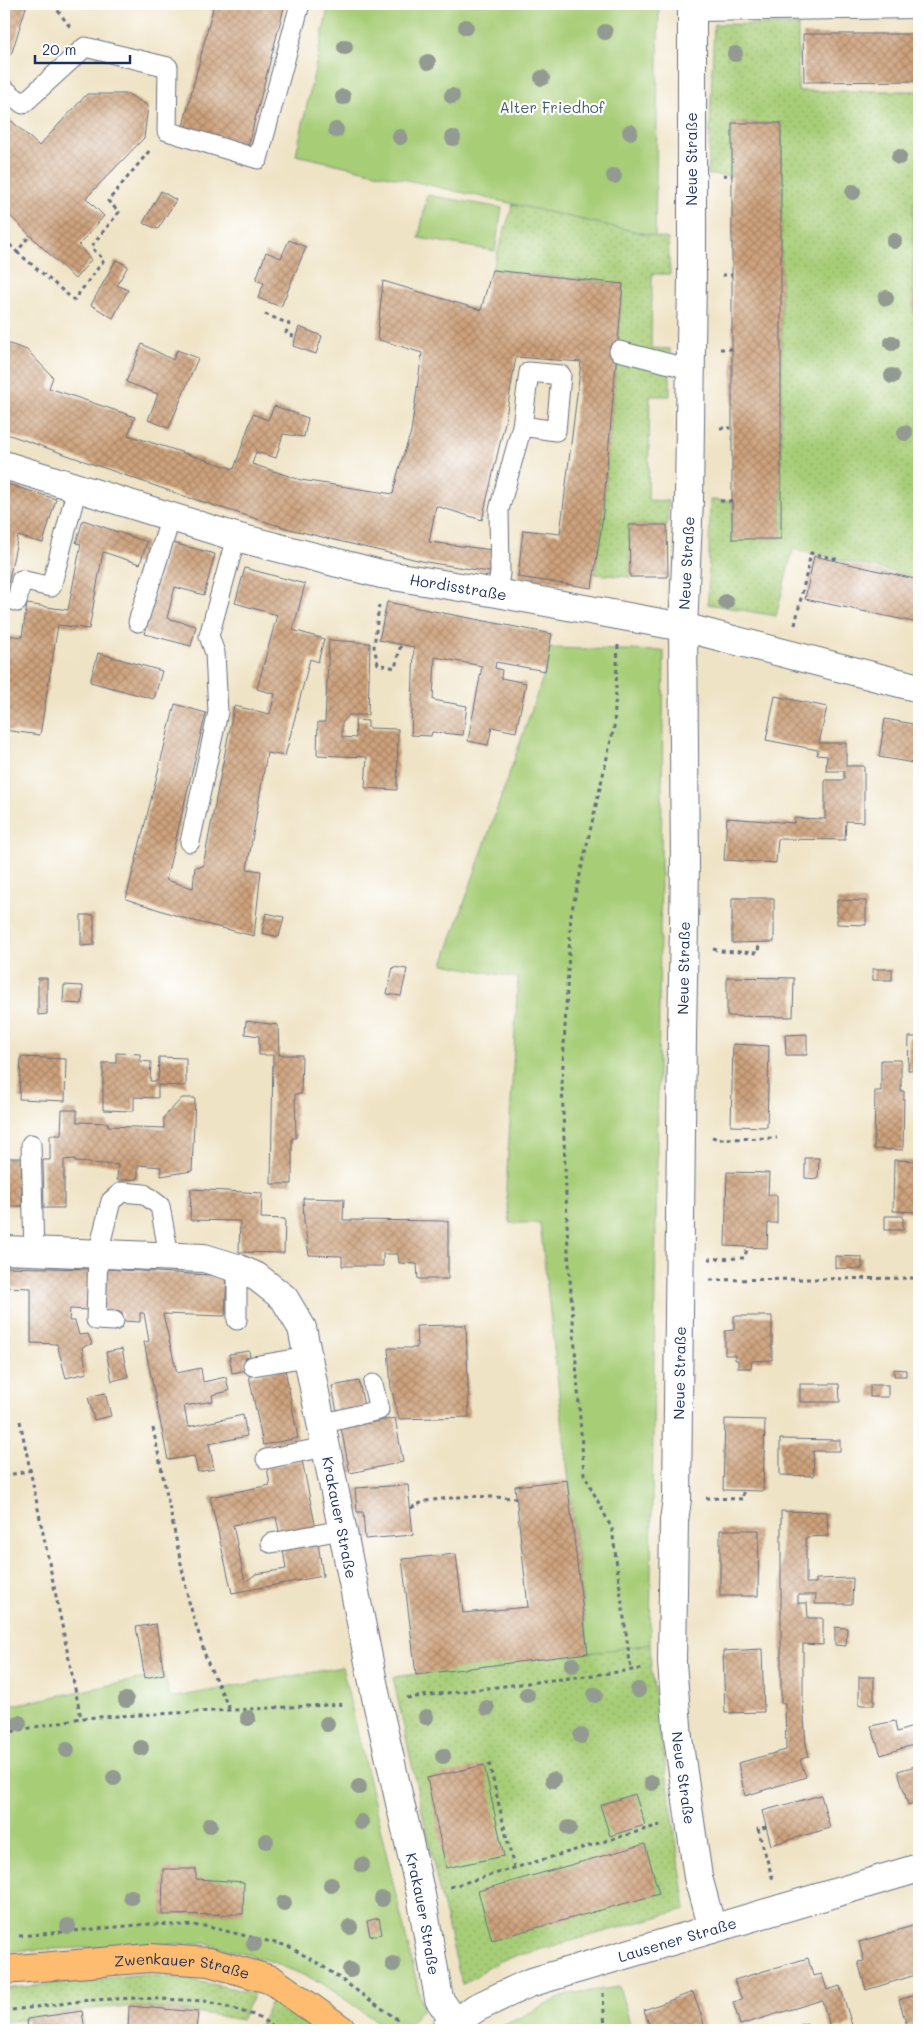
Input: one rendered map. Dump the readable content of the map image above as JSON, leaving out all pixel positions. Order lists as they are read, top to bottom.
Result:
{
  "streets": {
    "main road": ["Zwenkauer Straße"],
    "street": [
      "Neue Straße",
      "Hordisstraße",
      "Krakauer Straße",
      "Lausener Straße"
    ]
  },
  "crossings": [
    ["Neue Straße", "Hordisstraße"],
    ["Neue Straße", "Lausener Straße"],
    ["Krakauer Straße", "Lausener Straße"]
  ],
  "parks": ["Alter Friedhof"],
  "scale_bar": "20 m"
}
